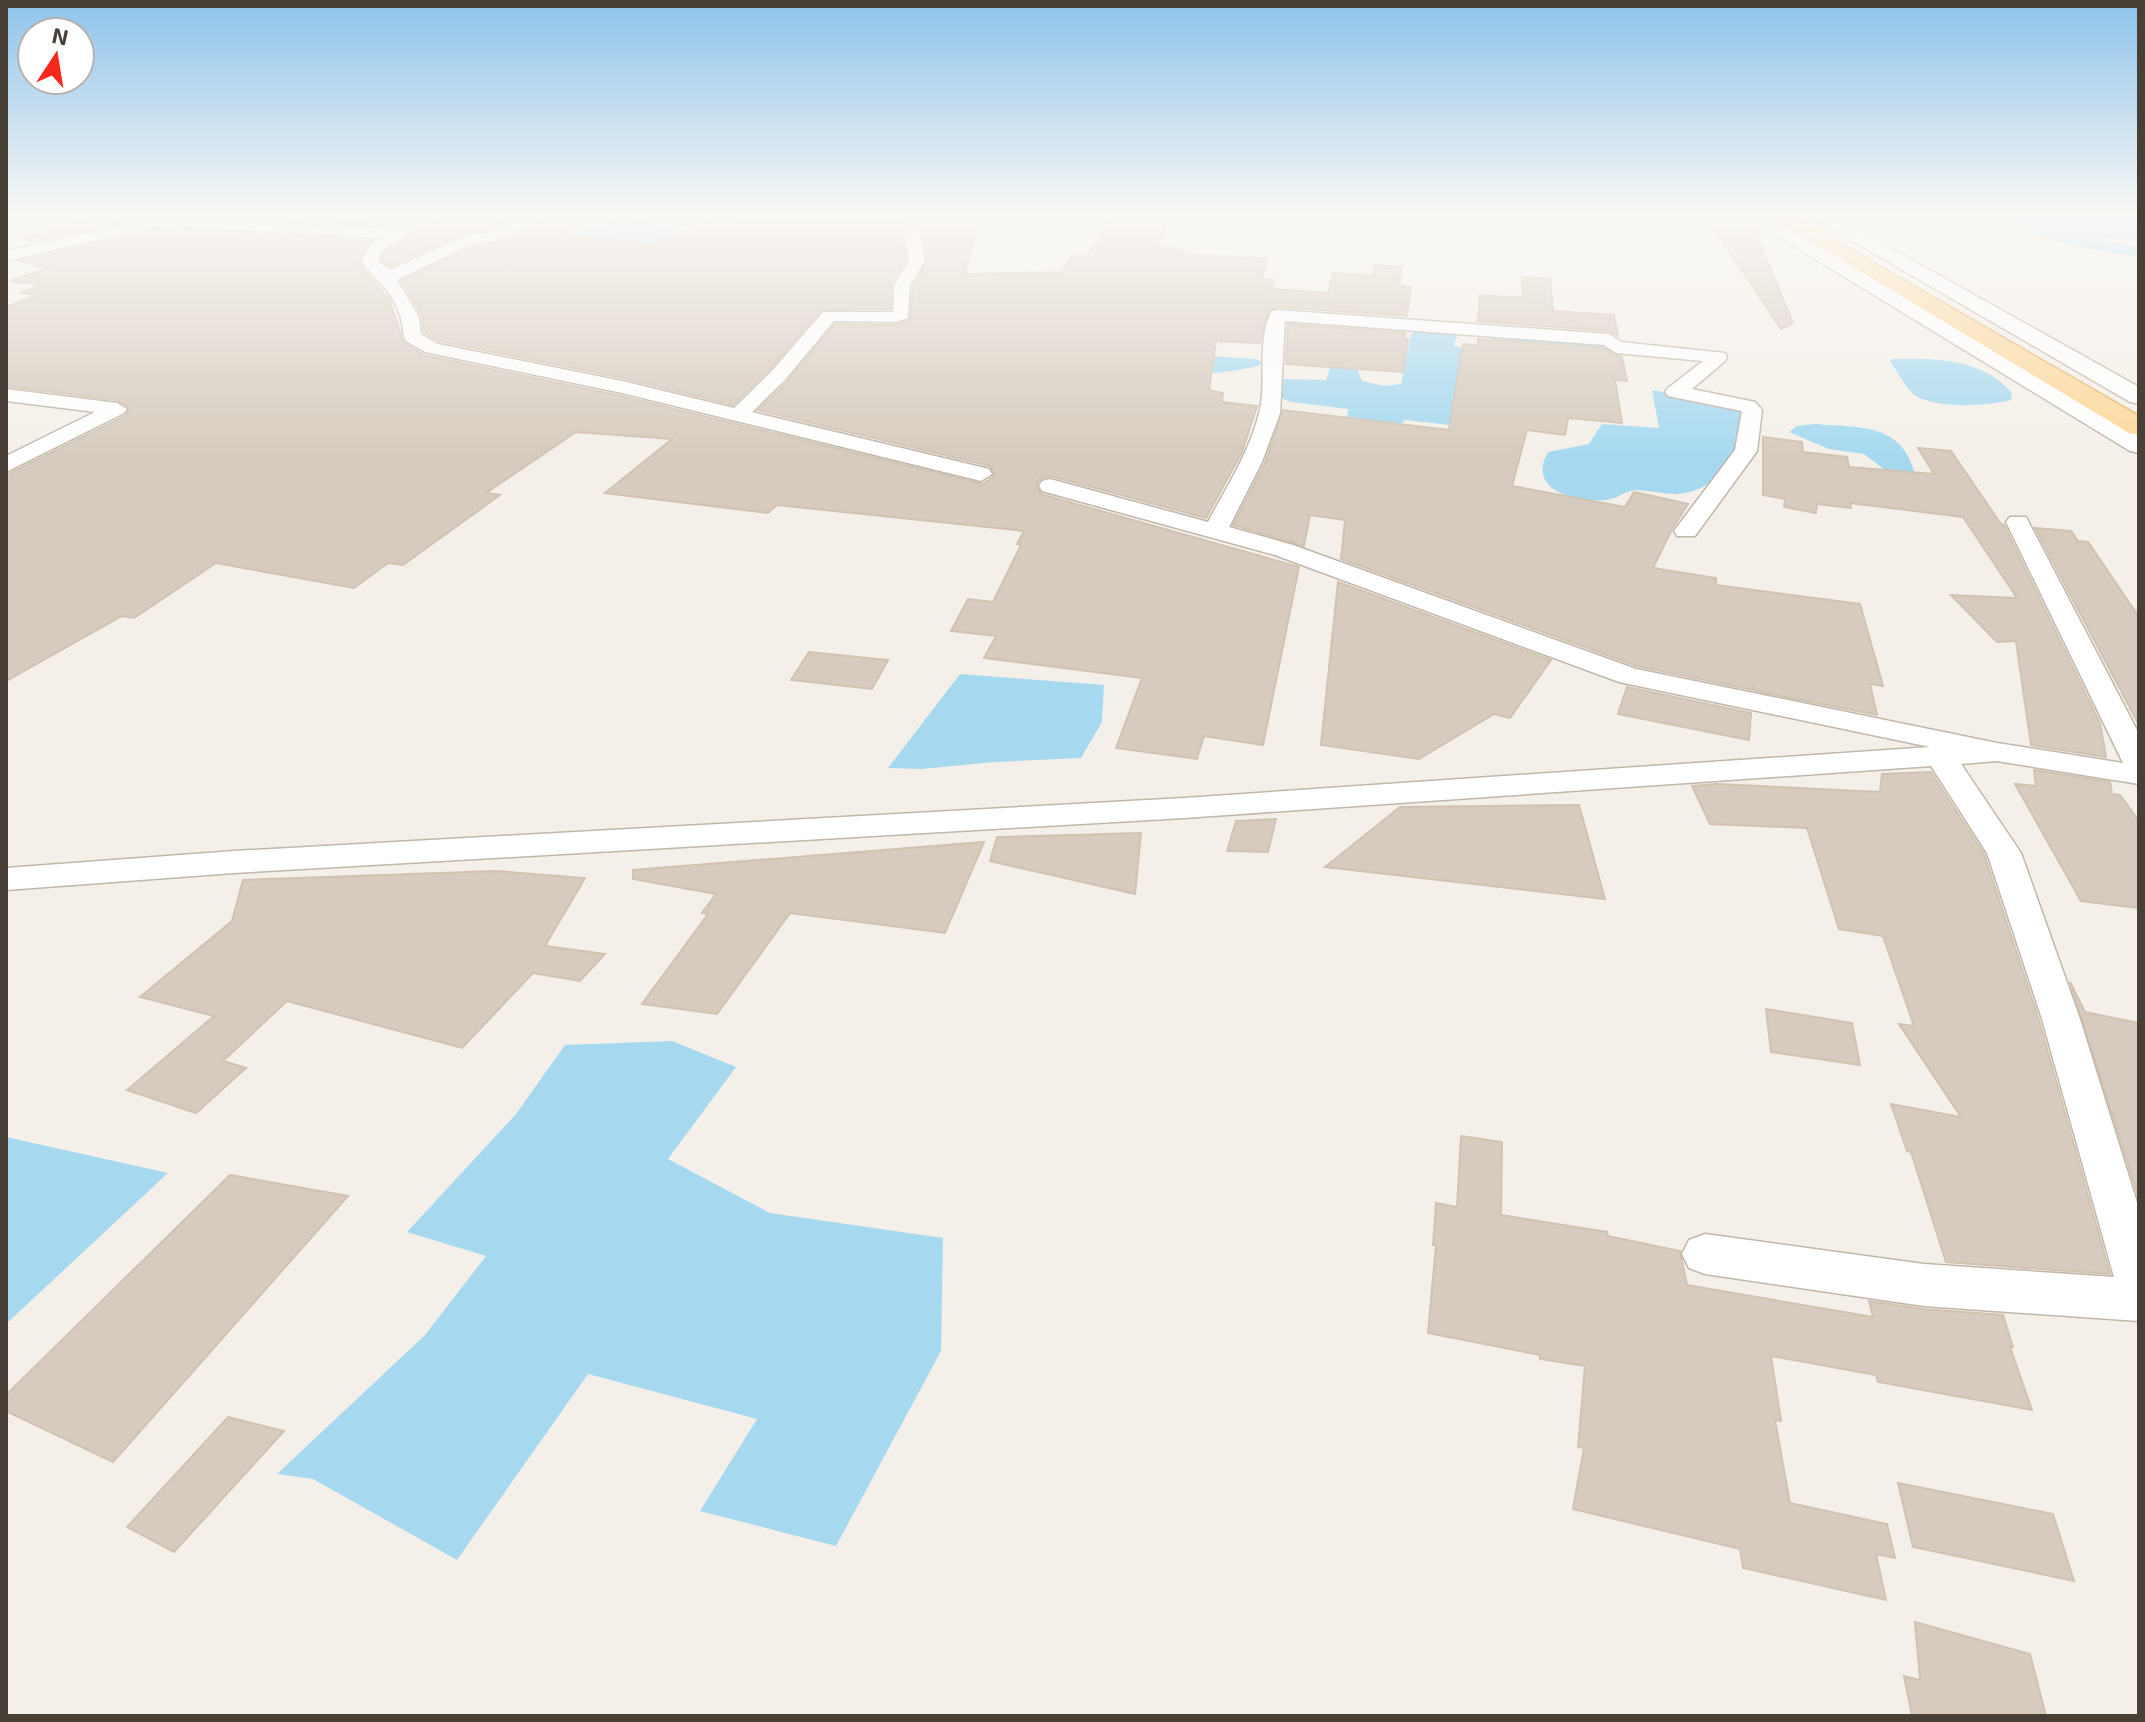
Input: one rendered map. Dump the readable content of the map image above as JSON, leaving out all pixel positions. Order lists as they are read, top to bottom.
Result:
{
  "north": "top"
}
